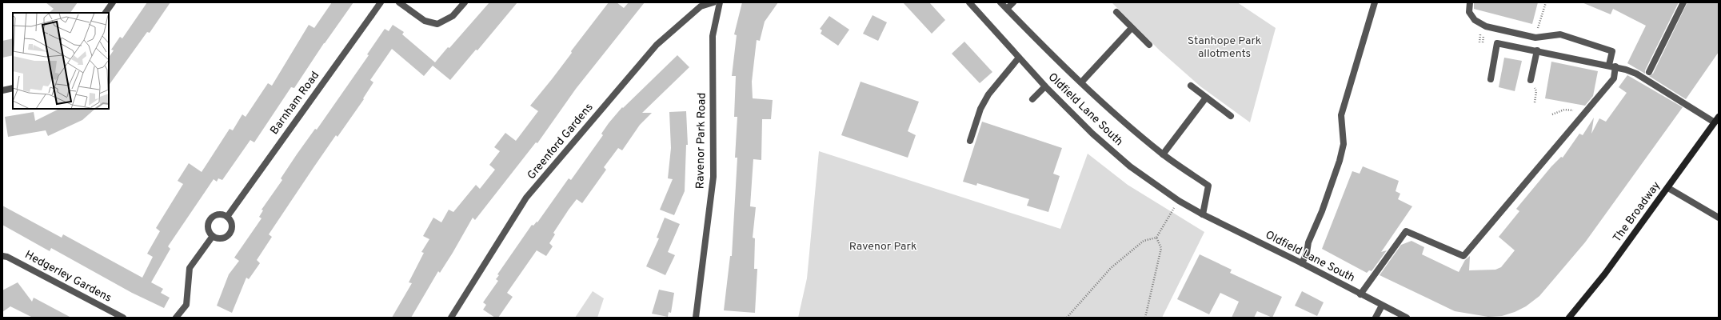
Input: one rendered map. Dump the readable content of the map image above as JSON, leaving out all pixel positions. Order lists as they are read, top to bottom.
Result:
{
  "streets": {
    "main road": ["The Broadway"],
    "street": [
      "Barnham Road",
      "Oldfield Lane South",
      "Ravenor Park Road",
      "Greenford Gardens",
      "Hedgerley Gardens"
    ]
  },
  "parks": ["Stanhope Park allotments", "Ravenor Park"]
}
